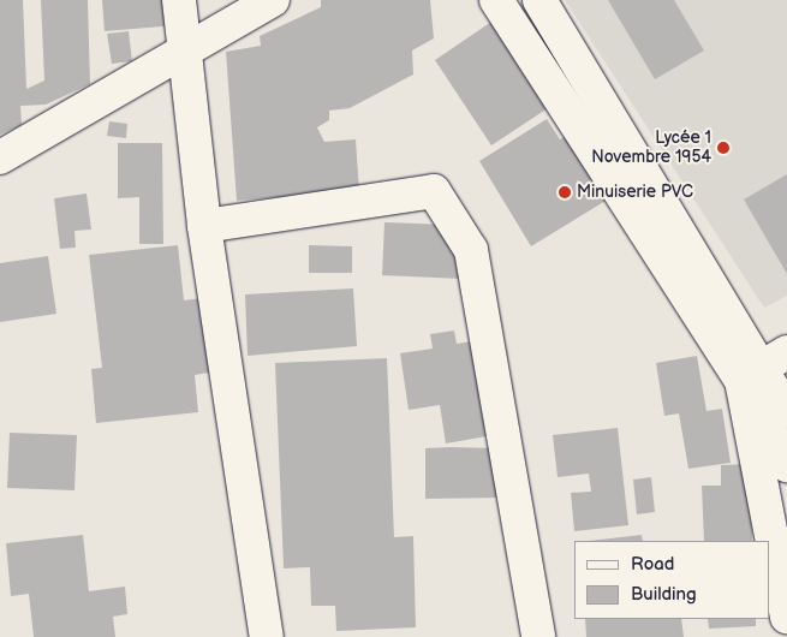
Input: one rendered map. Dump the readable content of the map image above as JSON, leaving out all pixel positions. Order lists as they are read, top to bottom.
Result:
{
  "places": ["Lycée 1 Novembre 1954", "Minuiserie PVC"],
  "legend": ["Road", "Building"]
}
